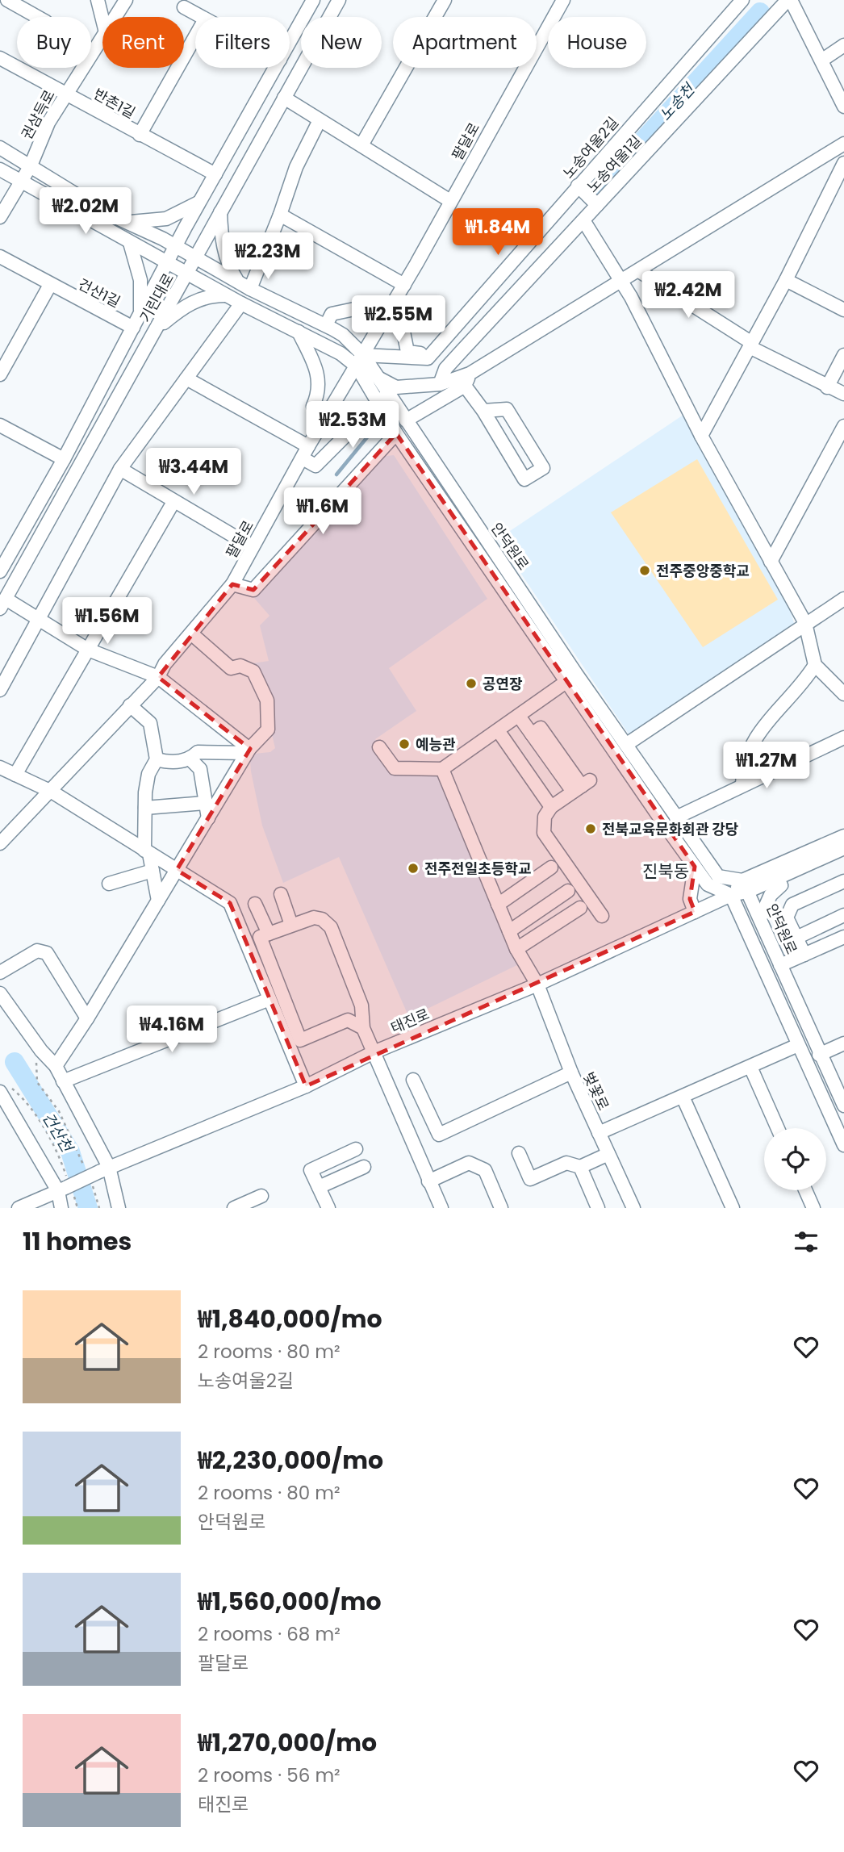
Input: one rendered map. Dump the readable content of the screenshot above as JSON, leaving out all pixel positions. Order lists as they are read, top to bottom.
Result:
{
  "streets": {
    "street": [
      "반촌1길",
      "권삼득로",
      "팔달로",
      "노송여울2길",
      "노송여울1길",
      "건산1길",
      "기린대로",
      "안덕원로",
      "태진로",
      "벚꽃로"
    ]
  },
  "crossings": [
    ["반촌1길", "권삼득로"],
    ["반촌1길", "기린대로"],
    ["권삼득로", "안덕원로"],
    ["팔달로", "안덕원로"],
    ["건산1길", "기린대로"],
    ["기린대로", "안덕원로"],
    ["안덕원로", "태진로"],
    ["태진로", "벚꽃로"]
  ],
  "districts": ["진북동"],
  "water": ["노송천", "건산천"],
  "places": [
    "전주중앙중학교",
    "공연장",
    "예능관",
    "전북교육문화회관 강당",
    "전주전일초등학교"
  ],
  "page": {
    "chip": [
      "Buy",
      "Rent",
      "Filters",
      "New",
      "Apartment",
      "House"
    ],
    "price": [
      "₩2.02M",
      "₩1.84M",
      "₩2.23M",
      "₩2.42M",
      "₩2.55M",
      "₩2.53M",
      "₩3.44M",
      "₩1.6M",
      "₩1.56M",
      "₩1.27M",
      "₩4.16M"
    ],
    "heading": "11 homes",
    "list": [
      {
        "name": "₩1,840,000/mo",
        "note": "2 rooms · 80 m² · 노송여울2길"
      },
      {
        "name": "₩2,230,000/mo",
        "note": "2 rooms · 80 m² · 안덕원로"
      },
      {
        "name": "₩1,560,000/mo",
        "note": "2 rooms · 68 m² · 팔달로"
      },
      {
        "name": "₩1,270,000/mo",
        "note": "2 rooms · 56 m² · 태진로"
      }
    ]
  }
}
